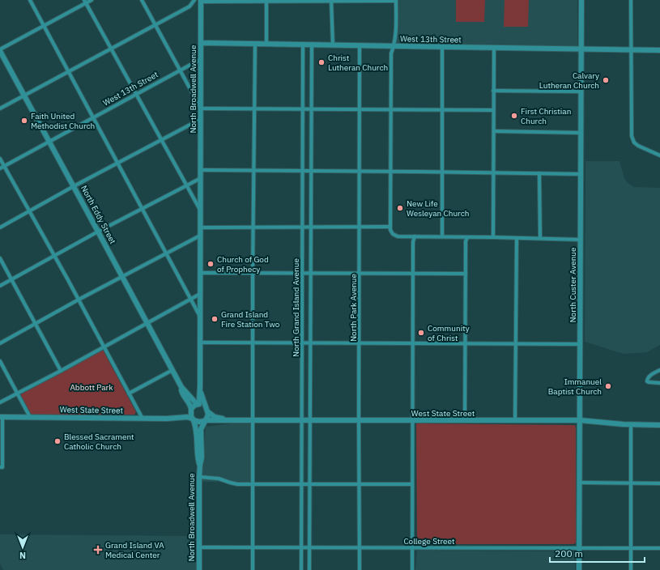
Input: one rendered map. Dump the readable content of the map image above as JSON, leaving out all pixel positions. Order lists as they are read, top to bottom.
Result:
{
  "streets": {
    "main road": [
      "West 13th Street",
      "North Broadwell Avenue",
      "North Eddy Street",
      "North Custer Avenue",
      "West State Street"
    ],
    "street": ["North Grand Island Avenue", "North Park Avenue", "College Street"]
  },
  "crossings": [
    ["West 13th Street", "North Broadwell Avenue"],
    ["West 13th Street", "North Eddy Street"],
    ["West 13th Street", "North Custer Avenue"],
    ["West 13th Street", "North Grand Island Avenue"],
    ["West 13th Street", "North Park Avenue"],
    ["North Broadwell Avenue", "North Eddy Street"],
    ["North Broadwell Avenue", "West State Street"],
    ["North Broadwell Avenue", "College Street"],
    ["North Eddy Street", "West State Street"],
    ["North Custer Avenue", "West State Street"],
    ["North Custer Avenue", "College Street"],
    ["North Grand Island Avenue", "West State Street"],
    ["North Grand Island Avenue", "College Street"],
    ["North Park Avenue", "West State Street"],
    ["North Park Avenue", "College Street"]
  ],
  "parks": ["Abbott Park"],
  "places": {
    "other": [
      "Christ Lutheran Church",
      "Calvary Lutheran Church",
      "First Christian Church",
      "Faith United Methodist Church",
      "New Life Wesleyan Church",
      "Church of God of Prophecy",
      "Grand Island Fire Station Two",
      "Community of Christ",
      "Immanuel Baptist Church",
      "Blessed Sacrament Catholic Church"
    ],
    "health": ["Grand Island VA Medical Center"]
  },
  "scale_bar": "200 m",
  "north": "bottom"
}
